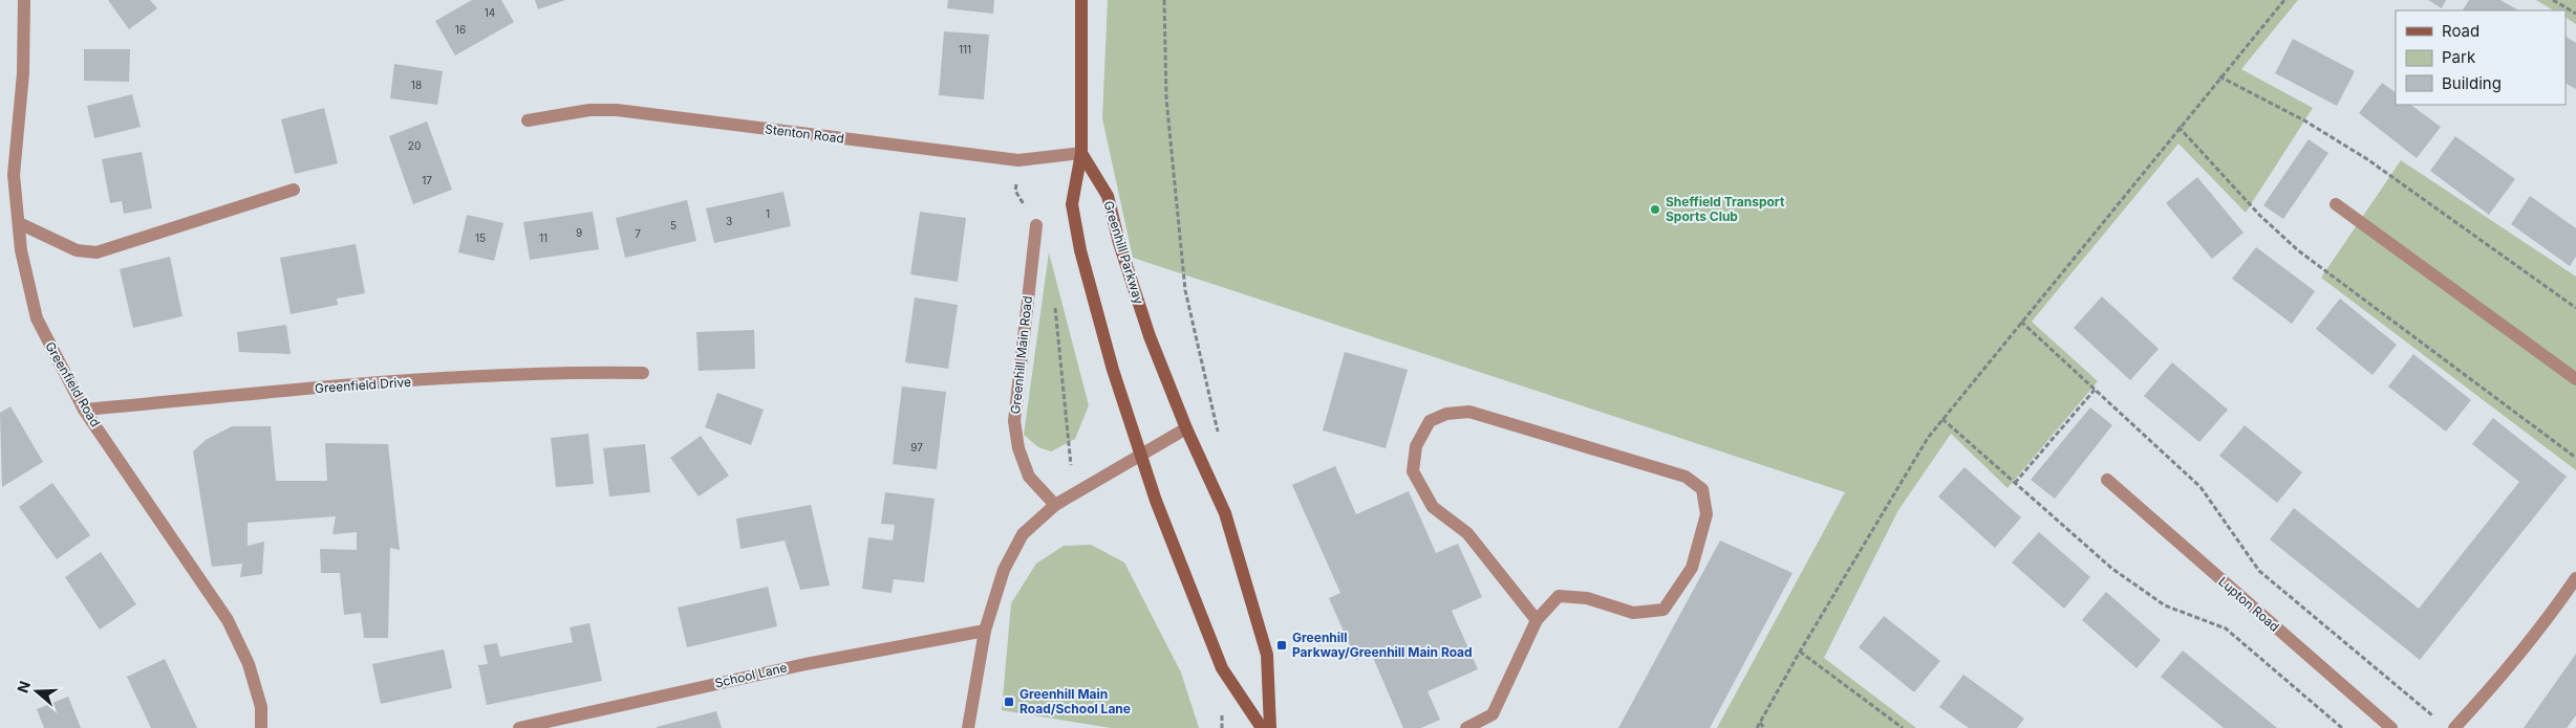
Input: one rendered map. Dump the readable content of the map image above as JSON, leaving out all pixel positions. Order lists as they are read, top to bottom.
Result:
{
  "streets": {
    "main road": ["Greenhill Parkway"],
    "street": [
      "Stenton Road",
      "Greenhill Main Road",
      "Greenfield Road",
      "Greenfield Drive",
      "Lupton Road",
      "School Lane"
    ]
  },
  "crossings": [
    ["Stenton Road", "Greenhill Parkway"],
    ["Greenfield Road", "Greenfield Drive"]
  ],
  "places": {
    "other": ["Sheffield Transport Sports Club"],
    "transit": ["Greenhill Parkway/Greenhill Main Road", "Greenhill Main Road/School Lane"]
  },
  "house_numbers": [
    "14",
    "16",
    "111",
    "18",
    "20",
    "17",
    "1",
    "3",
    "5",
    "9",
    "7",
    "15",
    "11",
    "97"
  ],
  "legend": ["Road", "Park", "Building"],
  "north": "left"
}
